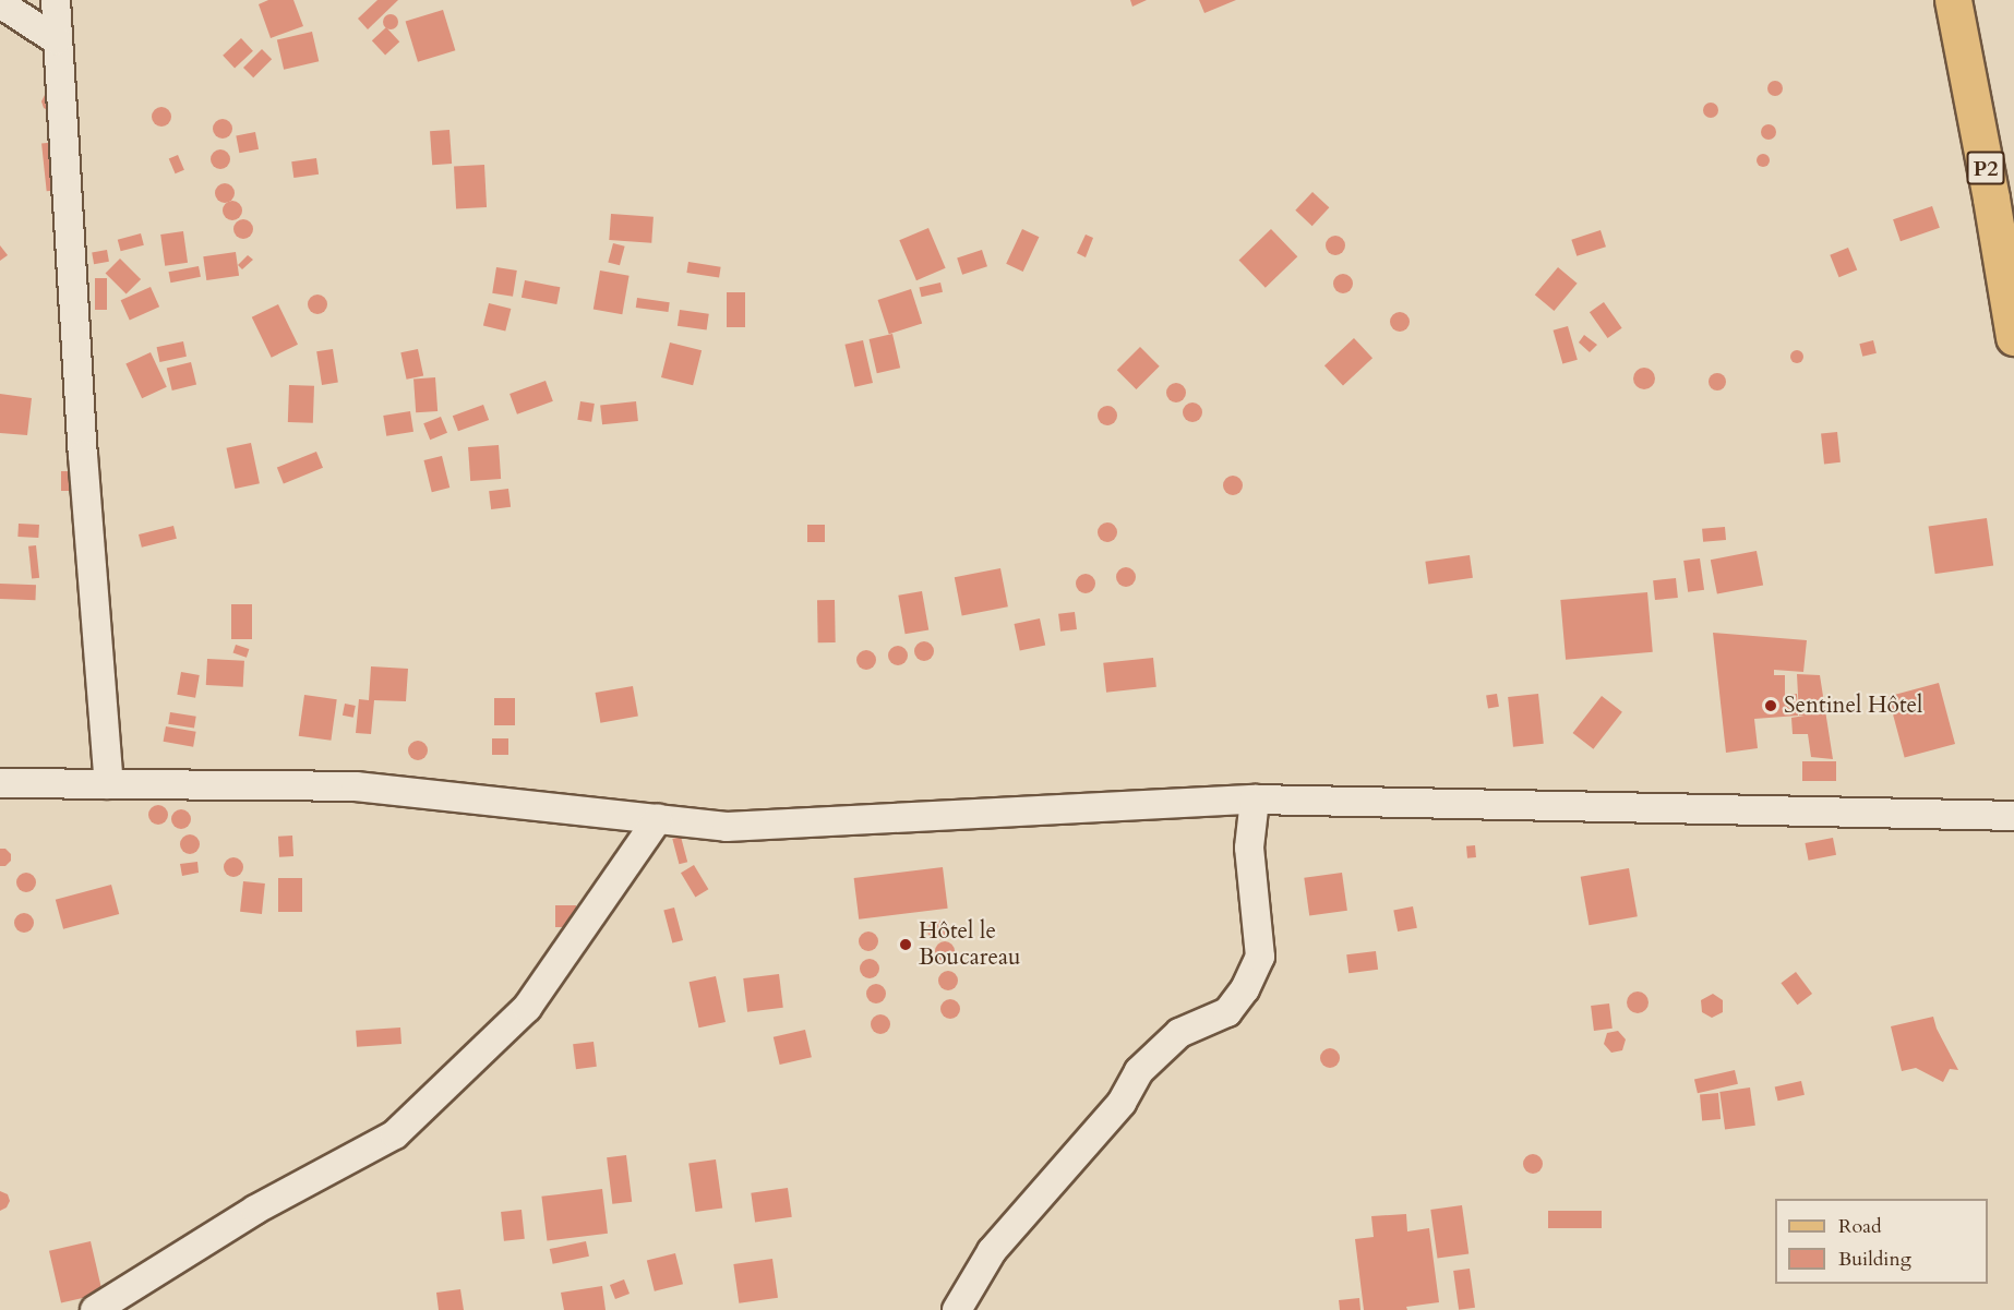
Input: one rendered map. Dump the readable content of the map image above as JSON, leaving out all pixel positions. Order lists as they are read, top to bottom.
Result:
{
  "streets": {
    "main road": ["P2"]
  },
  "places": ["Sentinel Hôtel", "Hôtel le Boucareau"],
  "legend": ["Road", "Building"]
}
